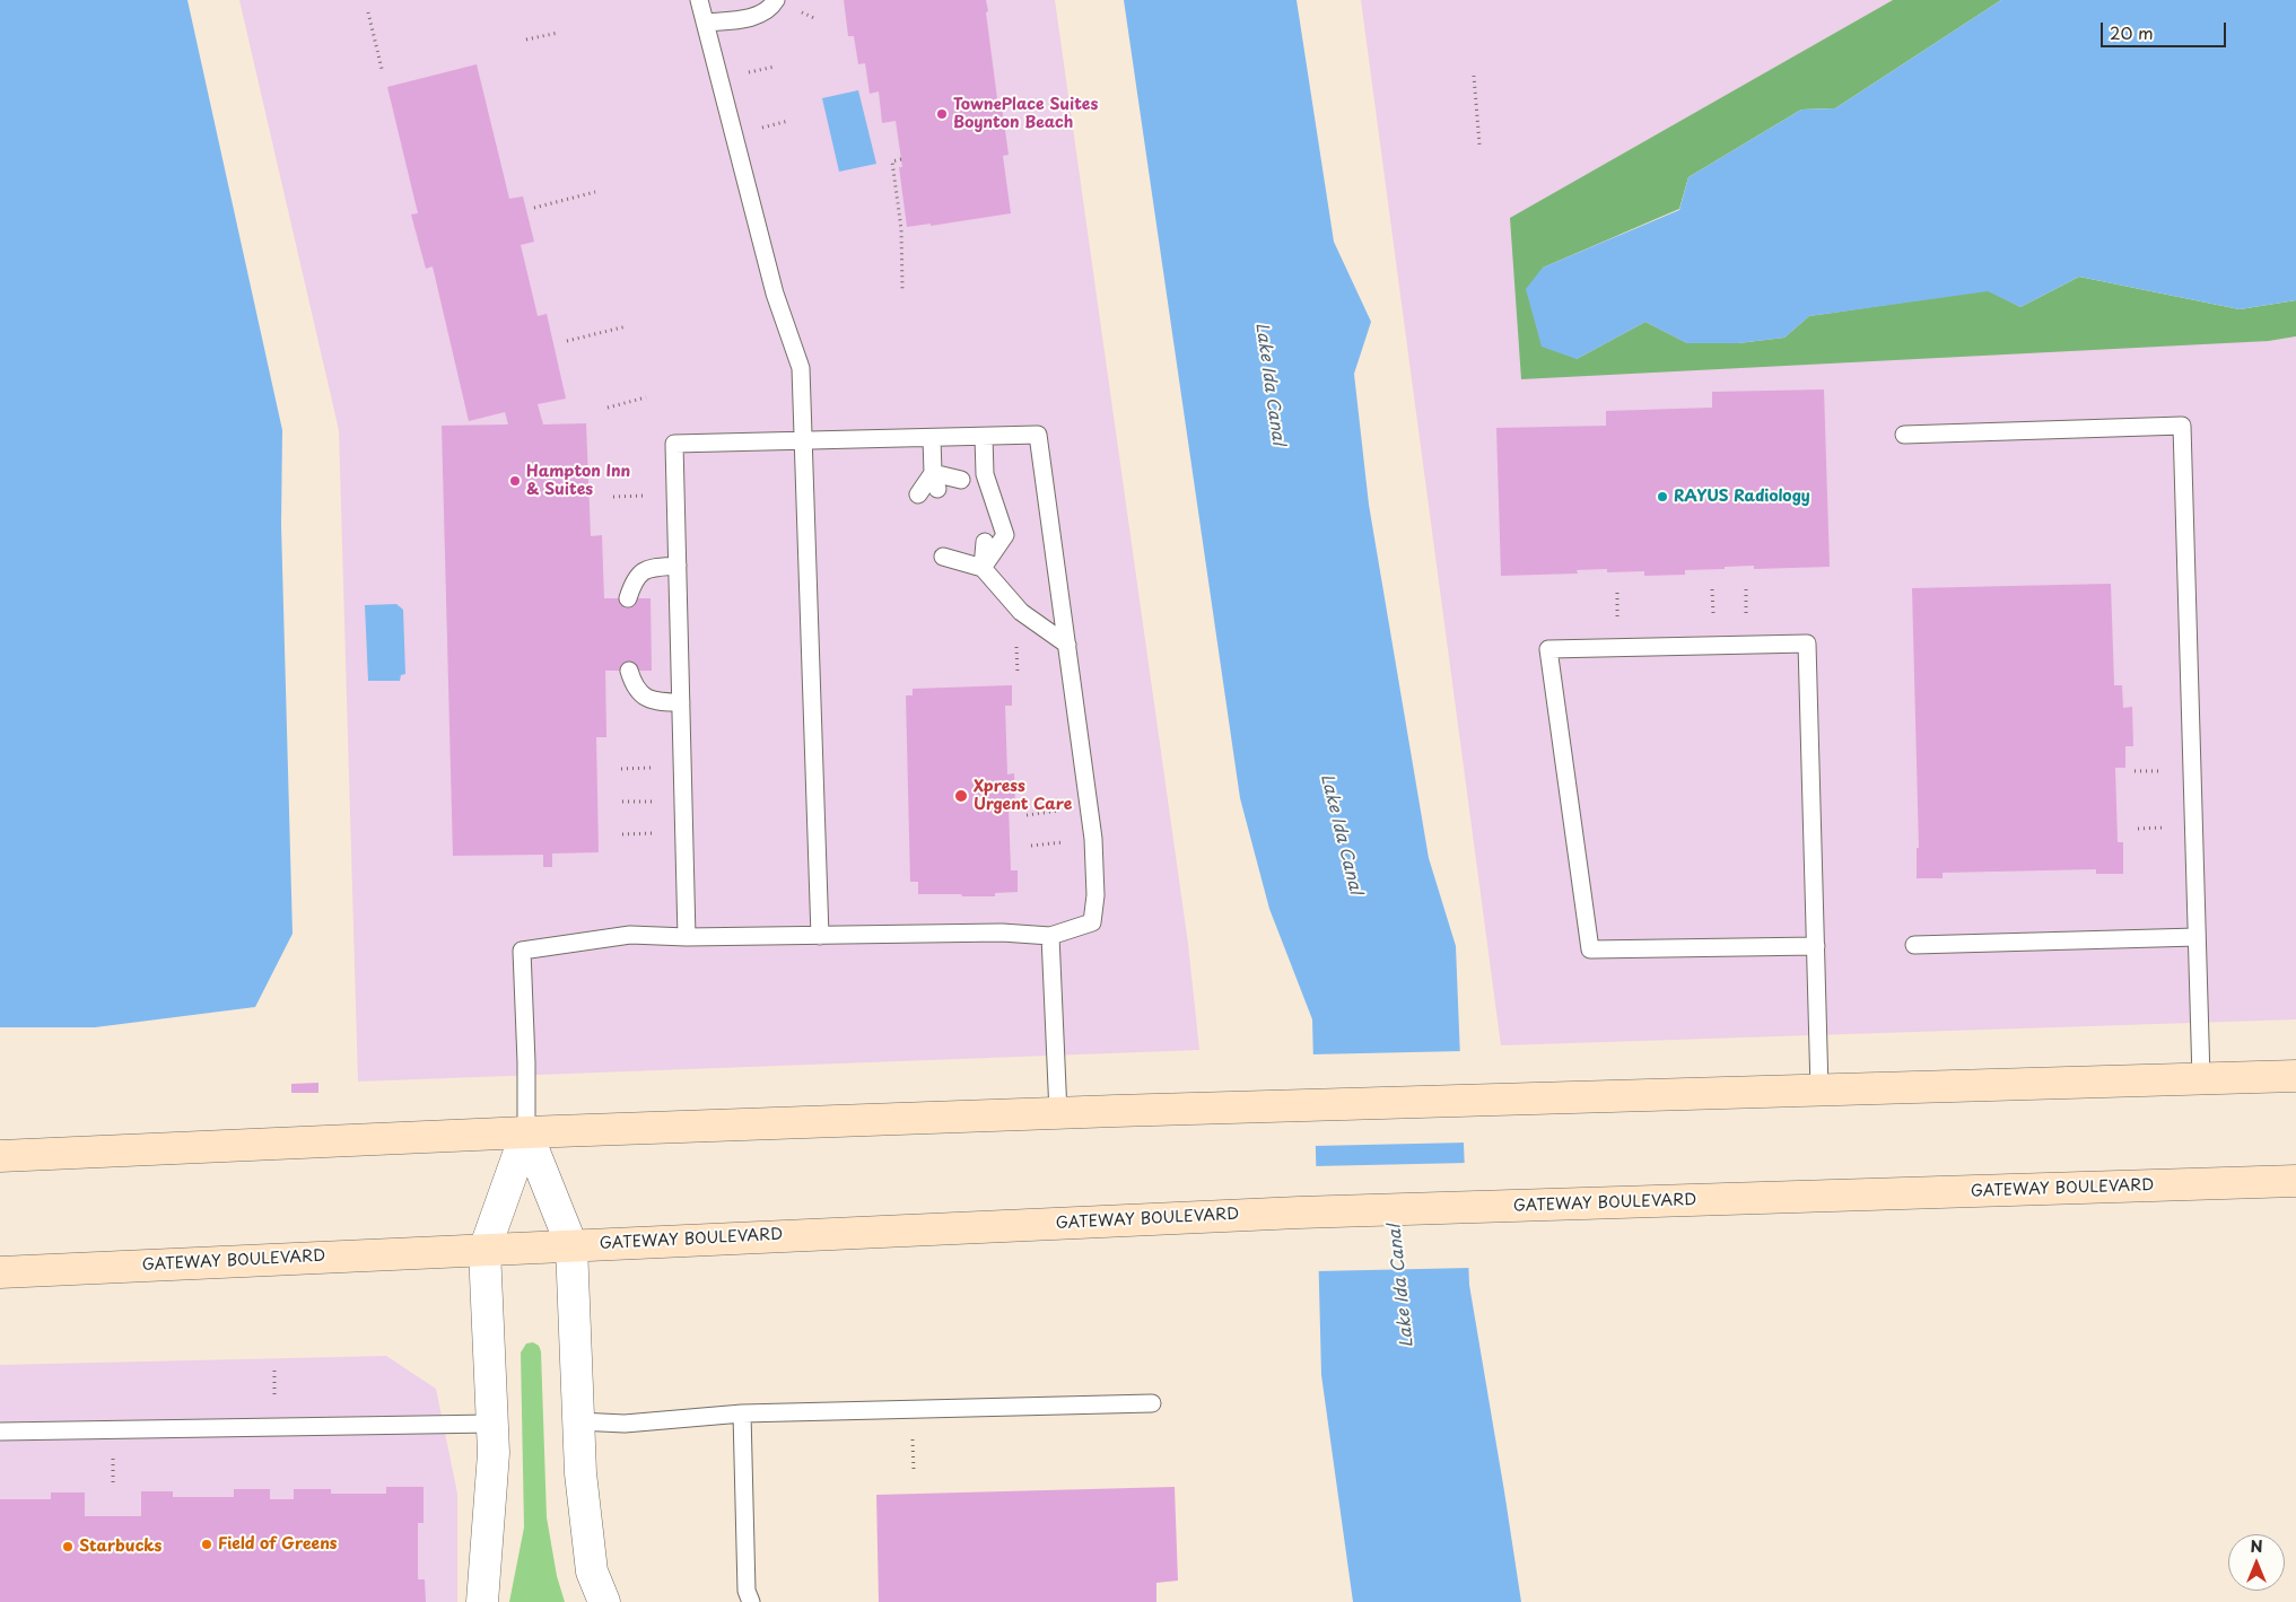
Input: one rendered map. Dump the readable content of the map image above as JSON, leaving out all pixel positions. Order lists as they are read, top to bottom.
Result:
{
  "streets": {
    "main road": ["GATEWAY BOULEVARD"]
  },
  "water": ["Lake Ida Canal"],
  "places": [
    "TownePlace Suites Boynton Beach",
    "Hampton Inn & Suites",
    "RAYUS Radiology",
    "Xpress Urgent Care",
    "Field of Greens",
    "Starbucks"
  ],
  "scale_bar": "20 m",
  "north": "top"
}
